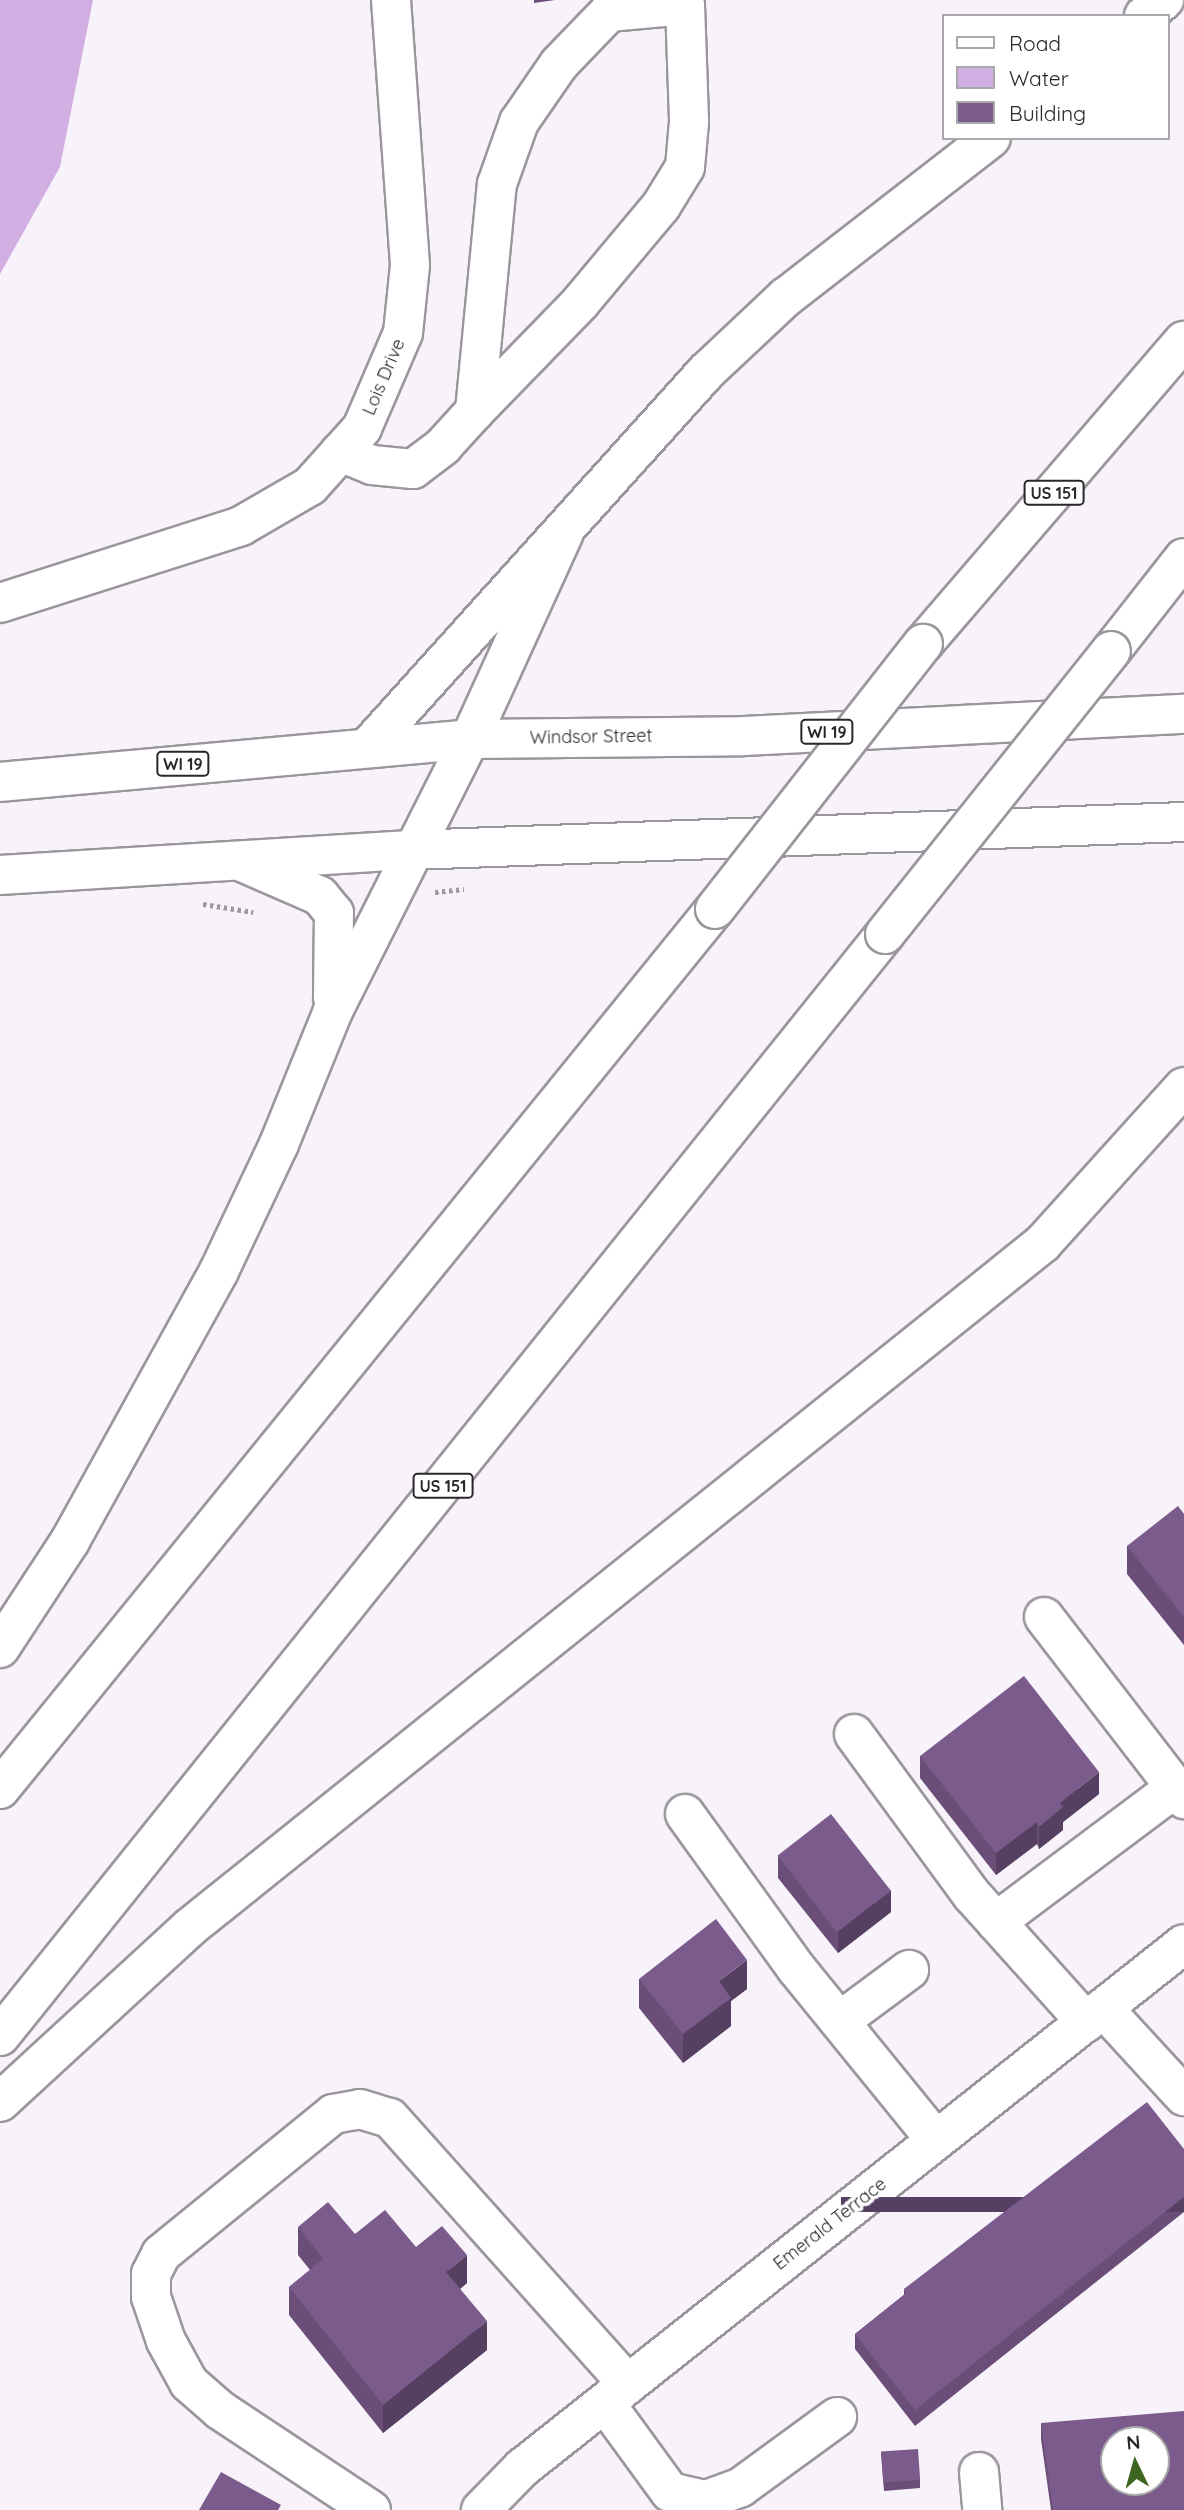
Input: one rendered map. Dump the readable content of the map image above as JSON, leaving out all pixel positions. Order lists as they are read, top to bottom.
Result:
{
  "streets": {
    "main road": [
      "Lois Drive",
      "US 151",
      "WI 19",
      "Windsor Street",
      "Emerald Terrace"
    ]
  },
  "legend": ["Road", "Water", "Building"],
  "north": "top"
}
